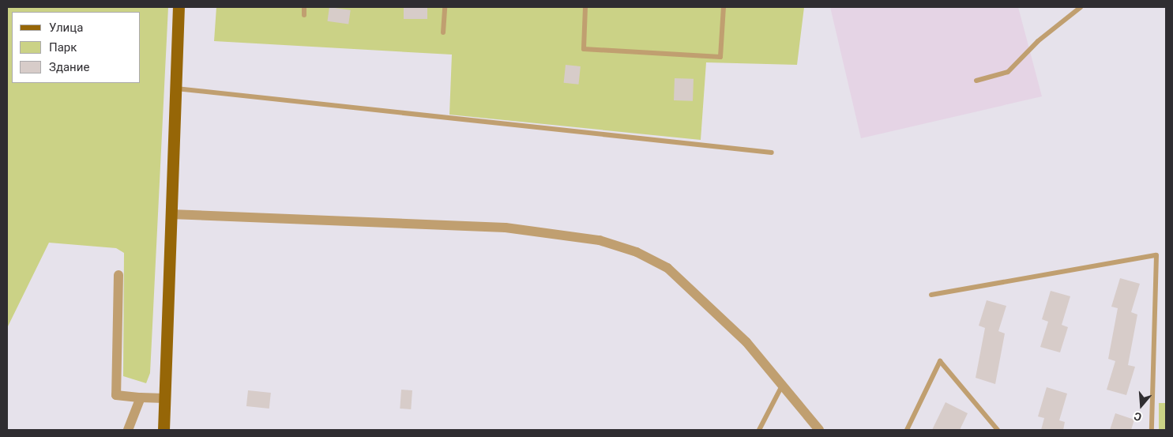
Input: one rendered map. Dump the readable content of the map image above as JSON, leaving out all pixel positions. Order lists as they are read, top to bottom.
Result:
{
  "legend": ["Улица", "Парк", "Здание"],
  "north": "bottom"
}
